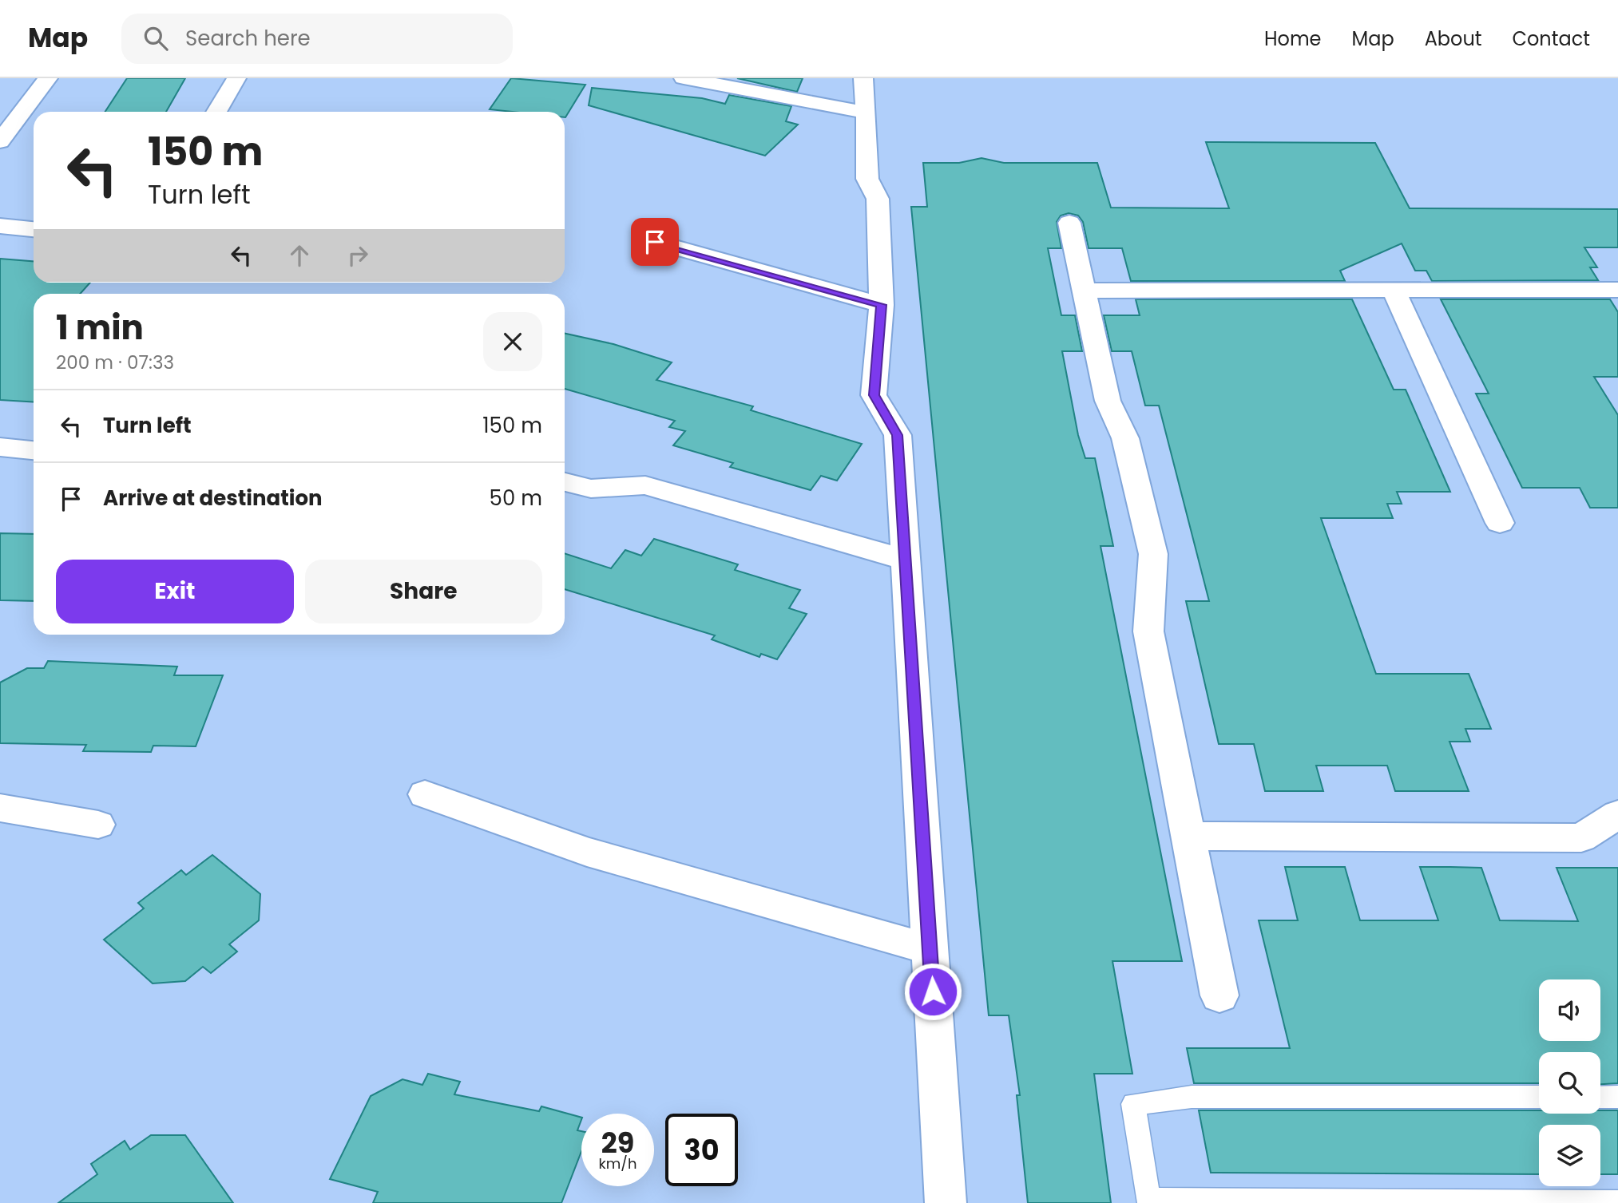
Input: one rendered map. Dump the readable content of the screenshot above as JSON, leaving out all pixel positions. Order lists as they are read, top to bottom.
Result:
{
  "page": {
    "header": "Map",
    "search": "Search here",
    "nav": [
      "Home",
      "Map",
      "About",
      "Contact"
    ],
    "turn": ["150 m", "Turn left"],
    "heading": ["1 min", "200 m · 07:33"],
    "list": [
      {
        "name": "Turn left",
        "value": "150 m"
      },
      {
        "name": "Arrive at destination",
        "value": "50 m"
      }
    ],
    "buttons": ["Exit", "Share"],
    "speed": "29 km/h",
    "limit": "30"
  }
}
